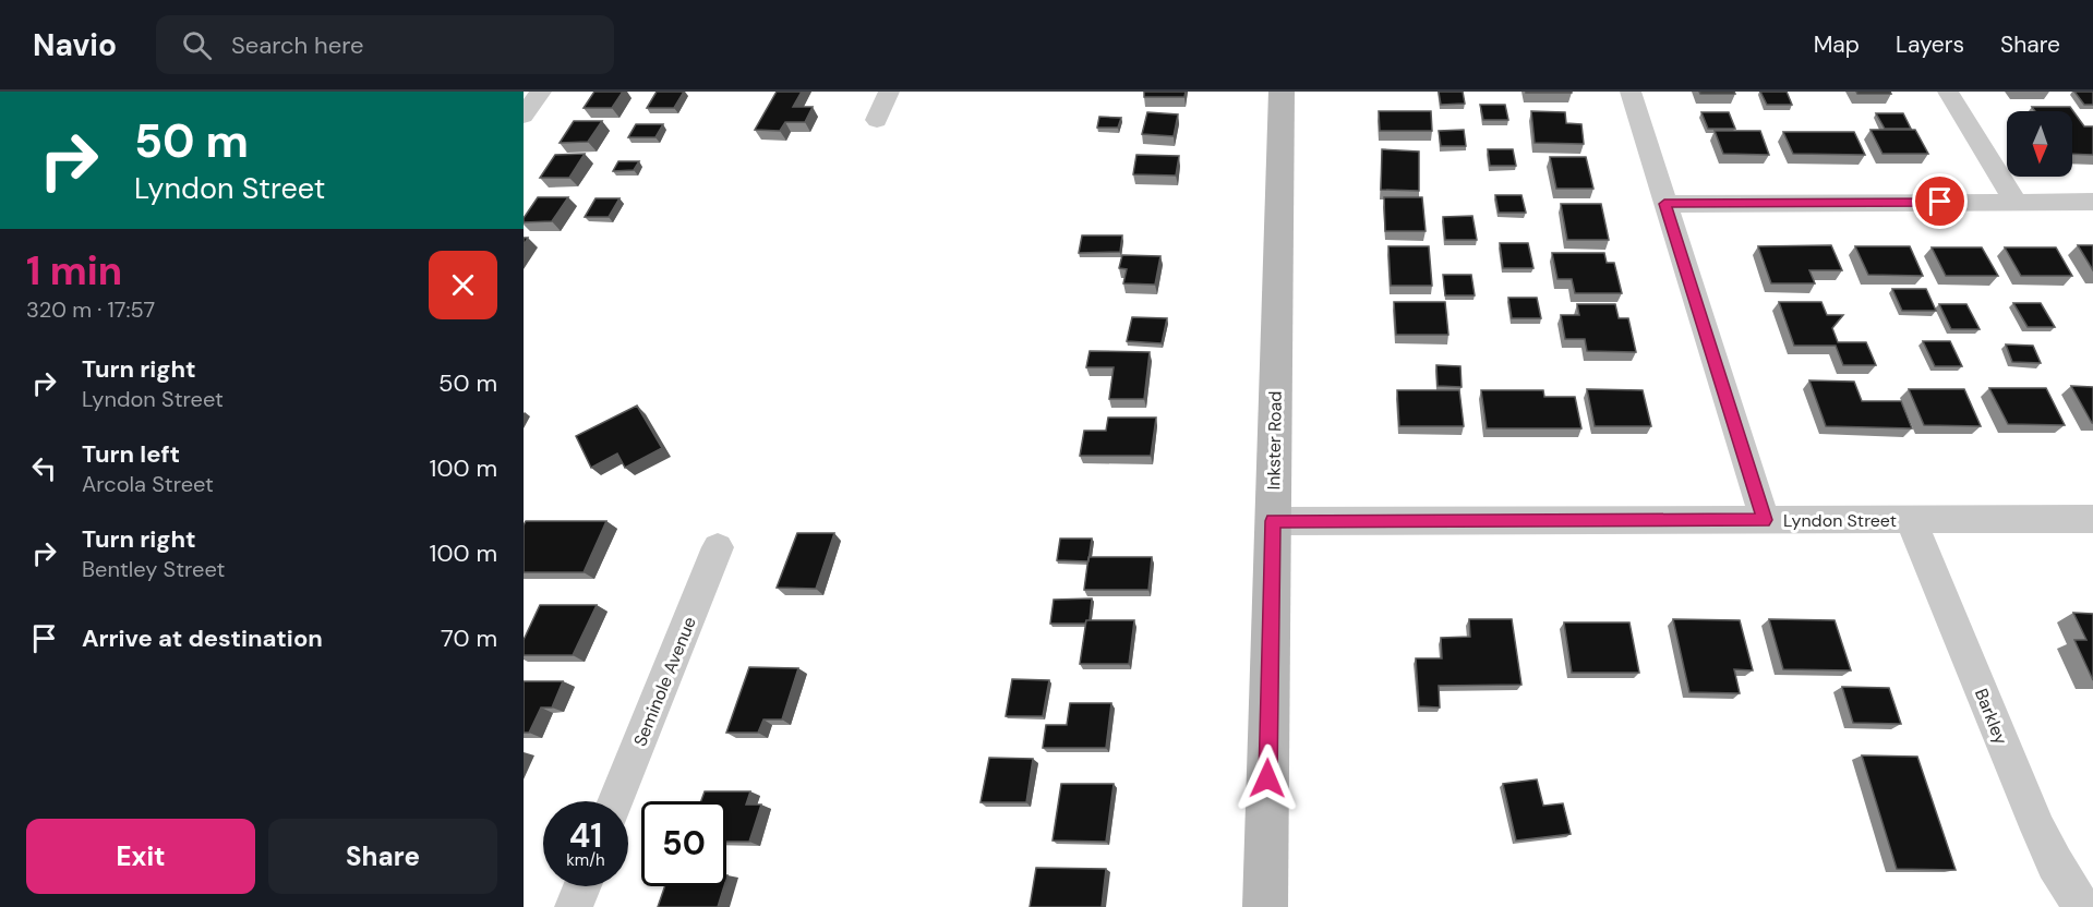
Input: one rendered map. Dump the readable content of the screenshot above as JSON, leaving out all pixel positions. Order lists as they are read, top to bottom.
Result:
{
  "streets": {
    "main road": ["Inkster Road"],
    "street": ["Lyndon Street", "Seminole Avenue", "Barkley"]
  },
  "crossings": [
    ["Inkster Road", "Lyndon Street"],
    ["Lyndon Street", "Barkley"]
  ],
  "north": "bottom",
  "page": {
    "header": "Navio",
    "search": "Search here",
    "nav": ["Map", "Layers", "Share"],
    "turn": ["50 m", "Lyndon Street"],
    "heading": ["1 min", "320 m · 17:57"],
    "list": [
      {
        "name": "Turn right",
        "note": "Lyndon Street",
        "value": "50 m"
      },
      {
        "name": "Turn left",
        "note": "Arcola Street",
        "value": "100 m"
      },
      {
        "name": "Turn right",
        "note": "Bentley Street",
        "value": "100 m"
      },
      {
        "name": "Arrive at destination",
        "value": "70 m"
      }
    ],
    "speed": "41 km/h",
    "limit": "50",
    "buttons": ["Exit", "Share"]
  }
}
